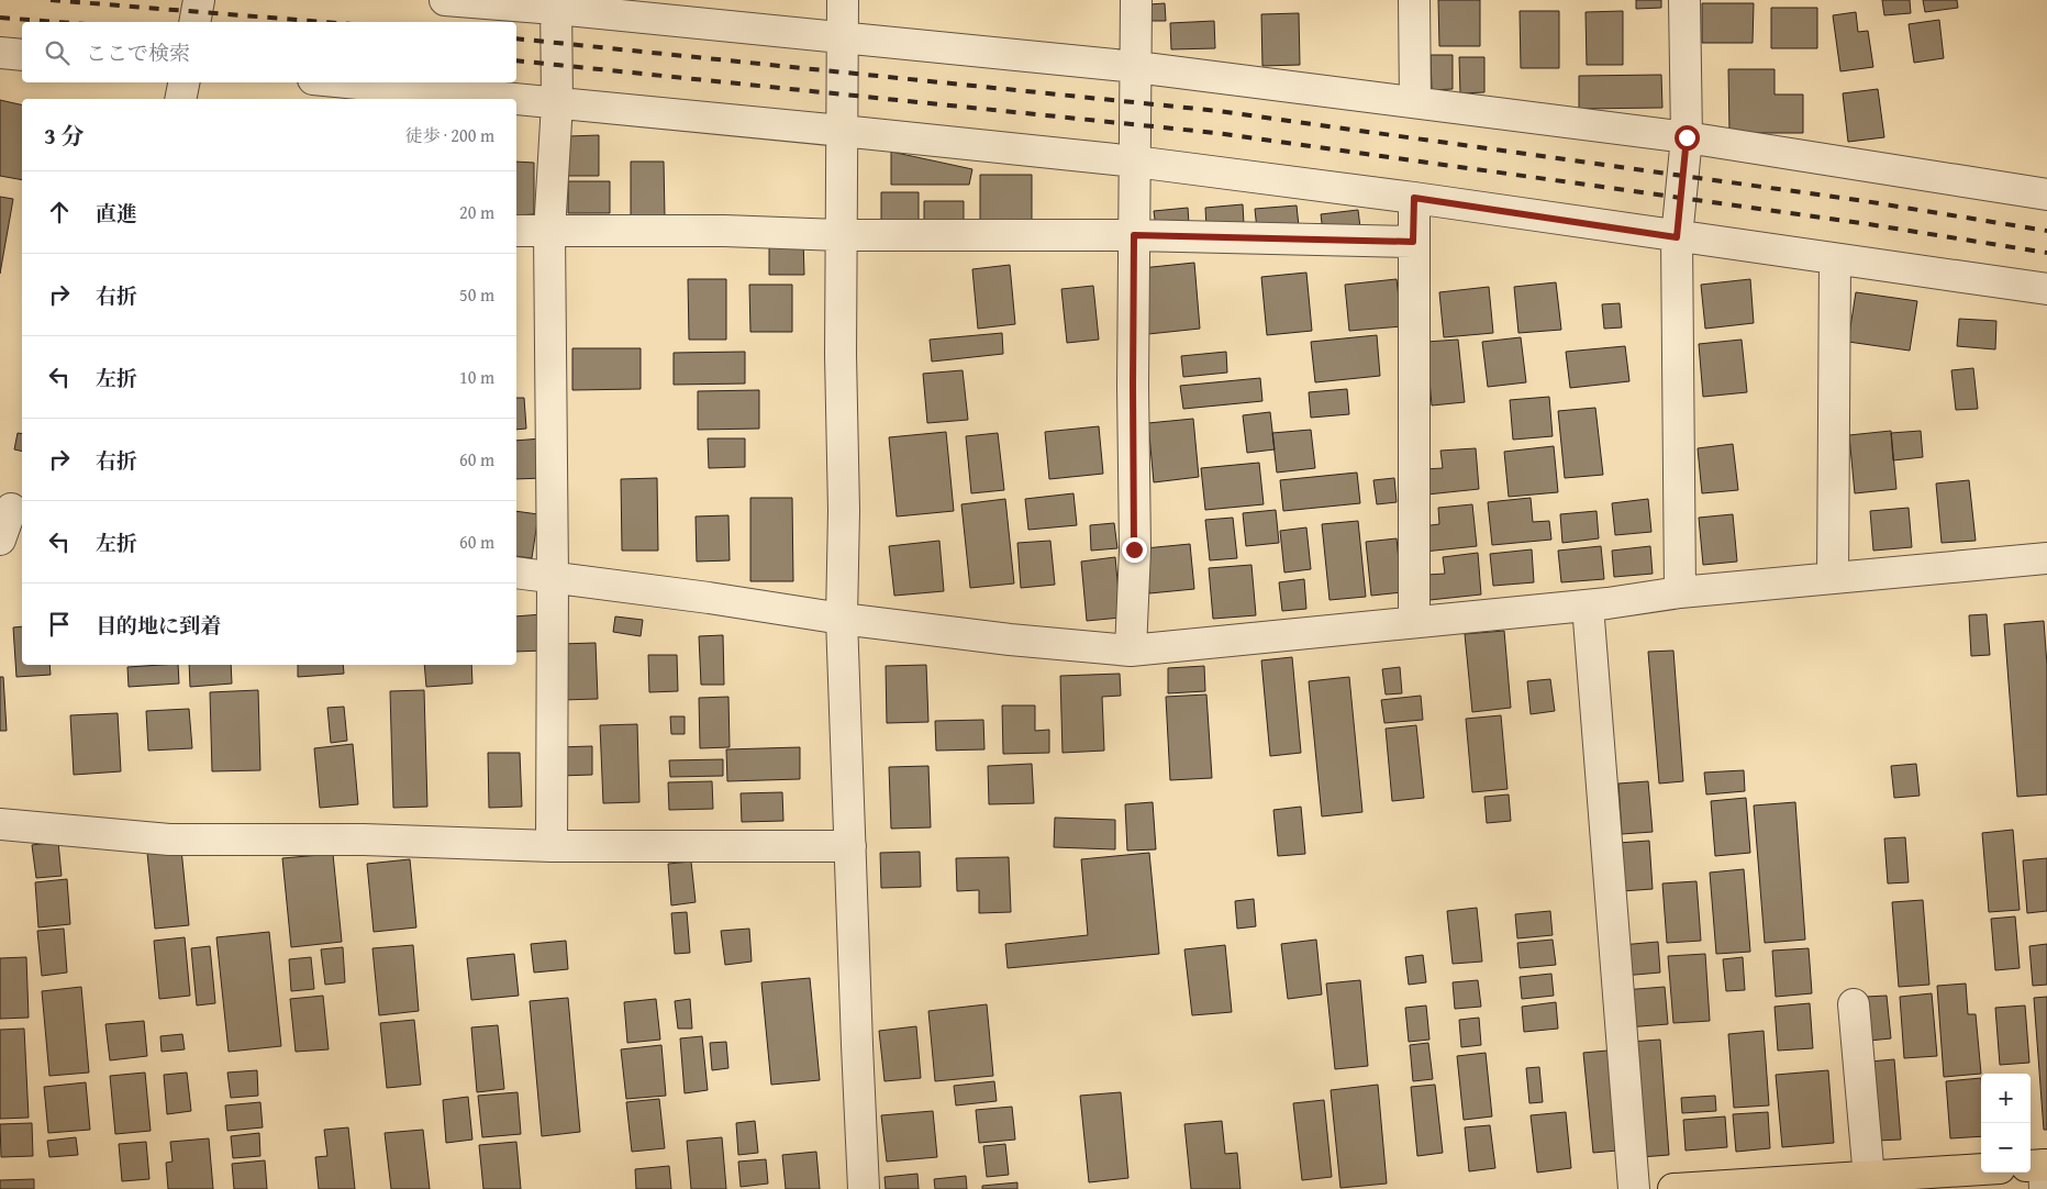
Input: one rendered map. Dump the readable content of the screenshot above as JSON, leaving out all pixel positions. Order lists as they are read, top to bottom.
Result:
{
  "page": {
    "search": "ここで検索",
    "heading": ["3 分", "徒歩 · 200 m"],
    "list": [
      ["直進", "20 m"],
      ["右折", "50 m"],
      ["左折", "10 m"],
      ["右折", "60 m"],
      ["左折", "60 m"],
      "目的地に到着"
    ],
    "map_buttons": ["+", "−"]
  }
}
